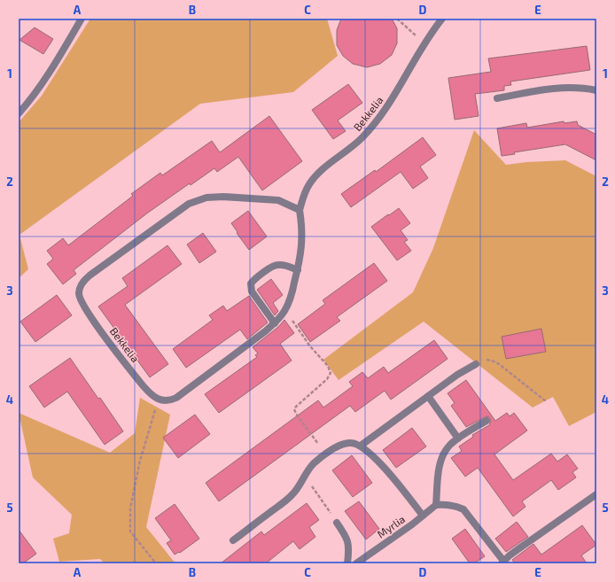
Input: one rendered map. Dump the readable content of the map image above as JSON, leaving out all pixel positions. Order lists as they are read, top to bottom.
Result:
{
  "streets": {
    "street": ["Bekkelia", "Myrlia"]
  },
  "grid": {
    "columns": [
      "A",
      "B",
      "C",
      "D",
      "E"
    ],
    "rows": [
      "1",
      "2",
      "3",
      "4",
      "5"
    ]
  }
}
